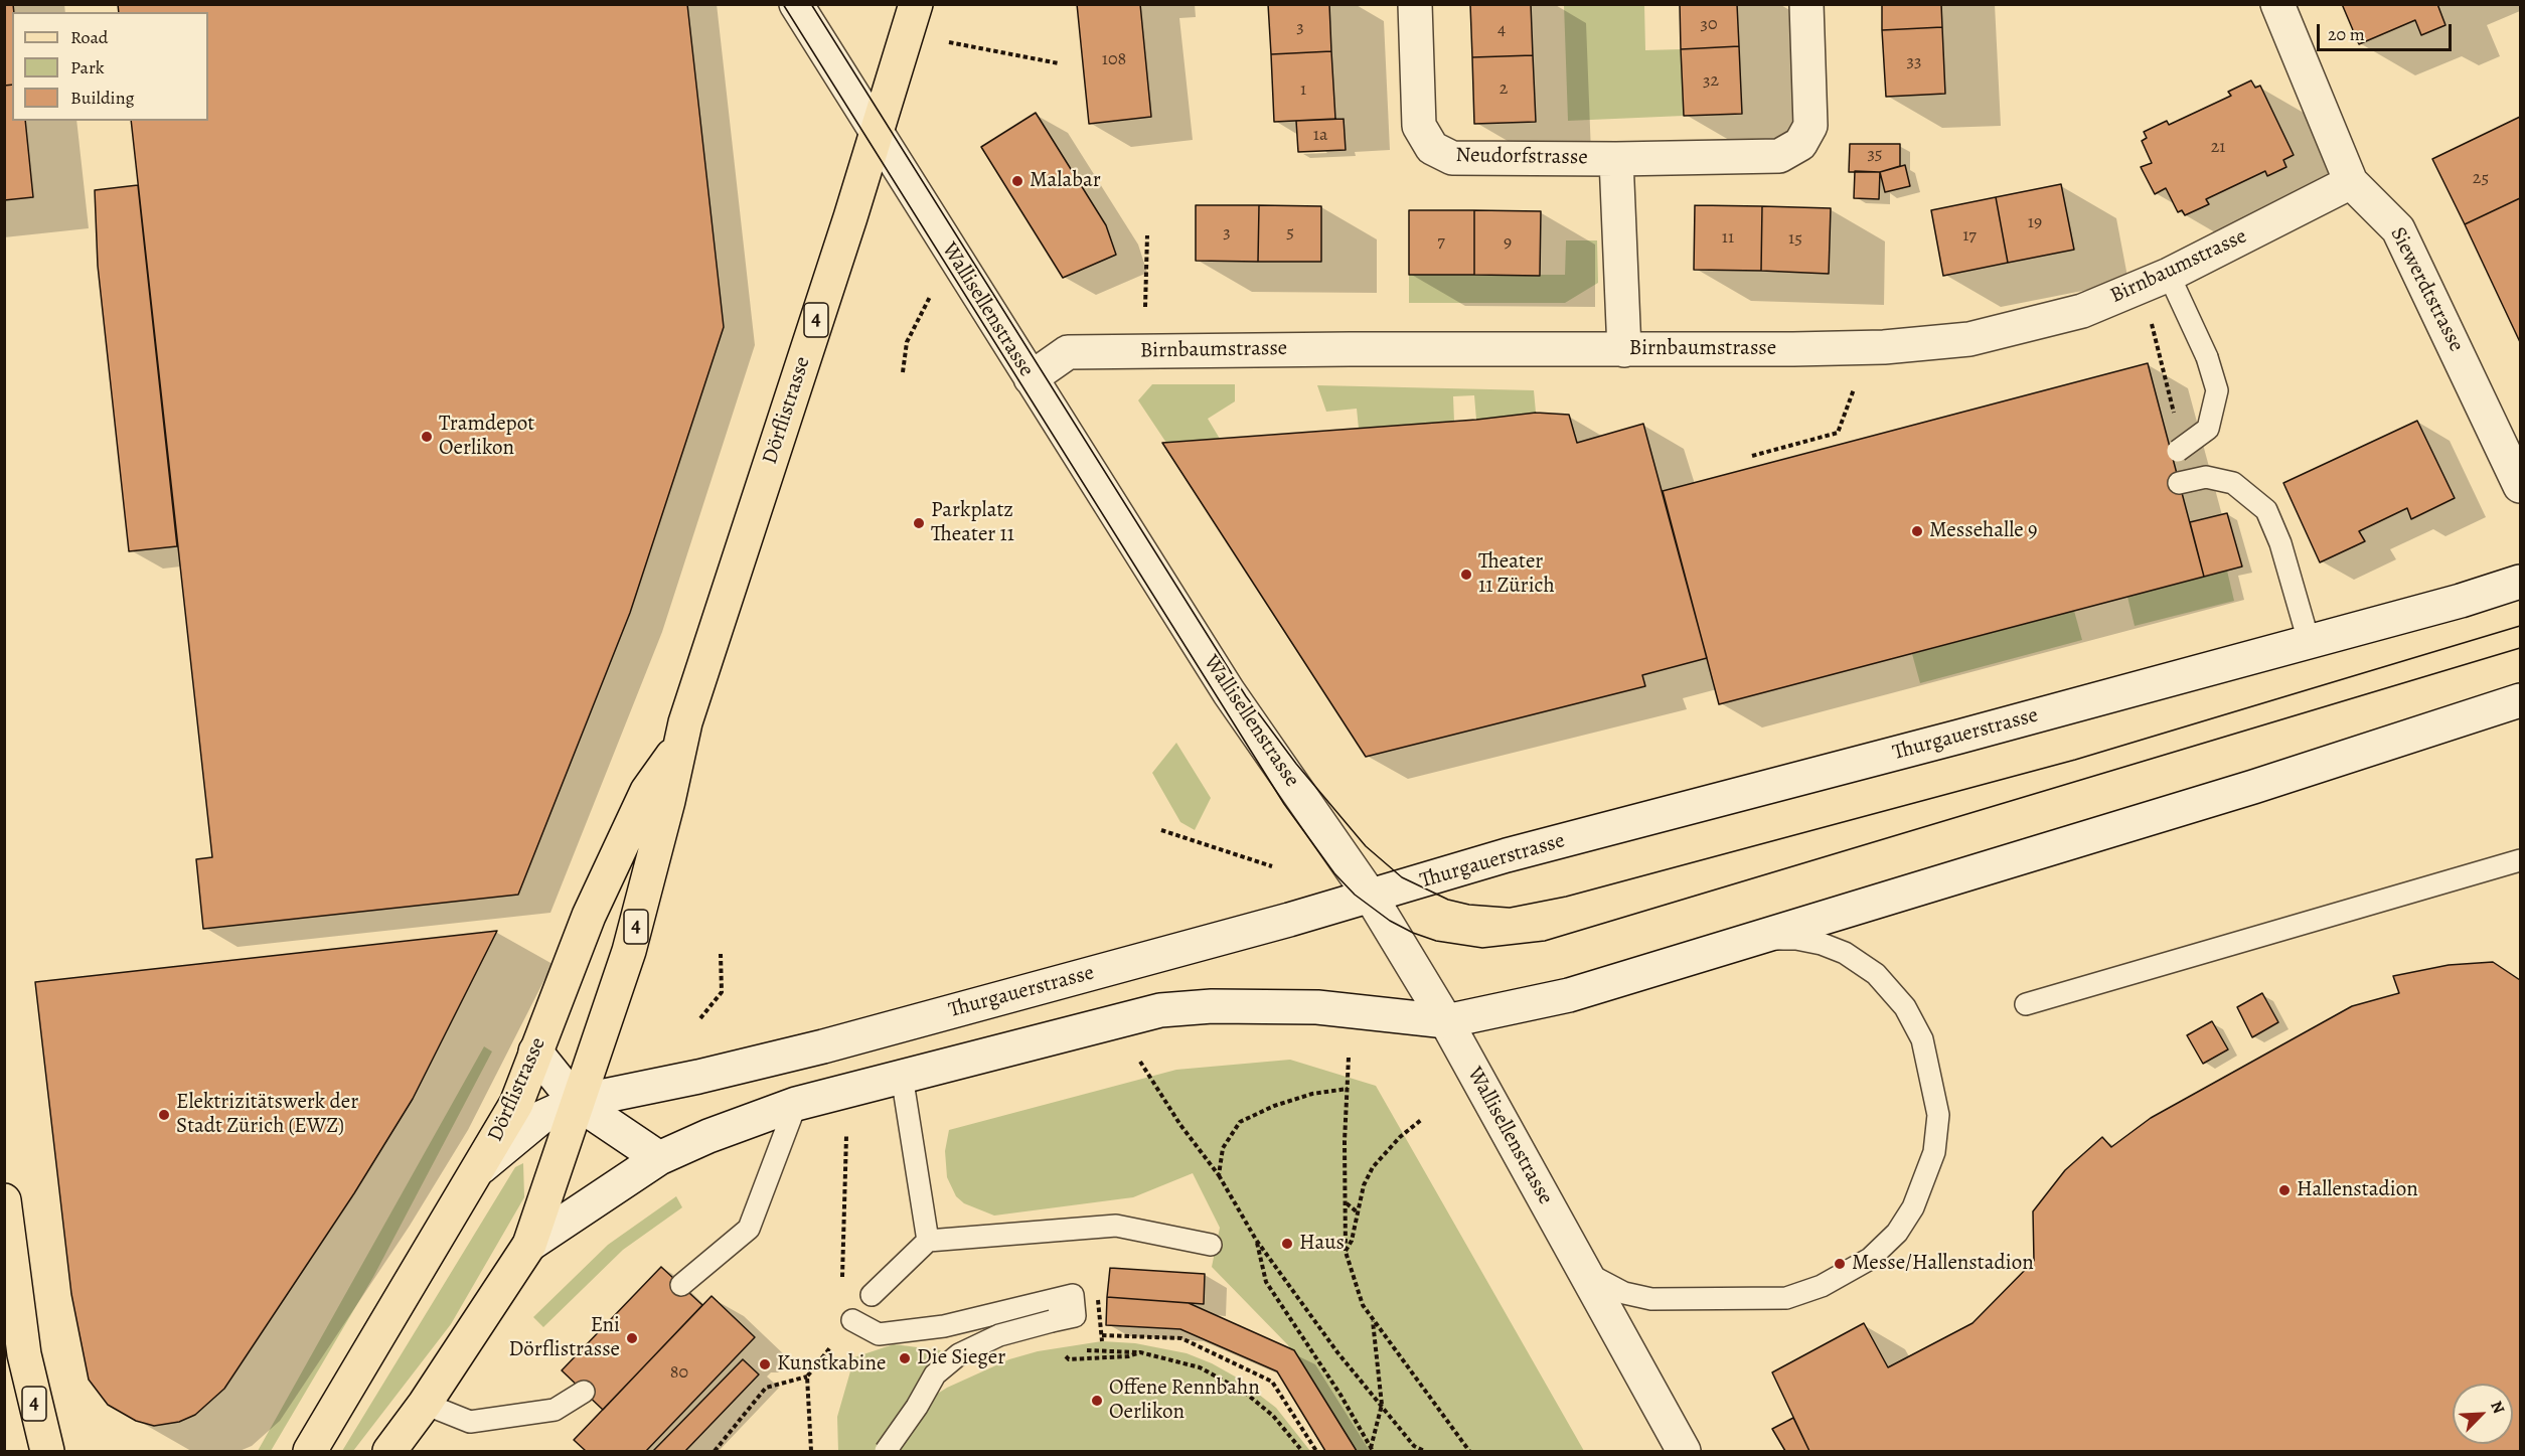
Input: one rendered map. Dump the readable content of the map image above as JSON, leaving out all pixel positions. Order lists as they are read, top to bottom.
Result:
{
  "streets": {
    "main road": ["4", "Dörflistrasse"],
    "street": [
      "Neudorfstrasse",
      "Birnbaumstrasse",
      "Siewerdtstrasse",
      "Wallisellenstrasse",
      "Thurgauerstrasse"
    ]
  },
  "crossings": [
    ["Neudorfstrasse", "Birnbaumstrasse"],
    ["Birnbaumstrasse", "Siewerdtstrasse"],
    ["Birnbaumstrasse", "Wallisellenstrasse"],
    ["Wallisellenstrasse", "Dörflistrasse"],
    ["Wallisellenstrasse", "Thurgauerstrasse"],
    ["Dörflistrasse", "Thurgauerstrasse"]
  ],
  "places": [
    "Malabar",
    "Tramdepot Oerlikon",
    "Parkplatz Theater 11",
    "Messehalle 9",
    "Theater 11 Zürich",
    "Elektrizitätswerk der Stadt Zürich (EWZ)",
    "Hallenstadion",
    "Haus",
    "Messe/Hallenstadion",
    "Eni Dörflistrasse",
    "Die Sieger",
    "Kunstkabine",
    "Offene Rennbahn Oerlikon"
  ],
  "house_numbers": [
    "30",
    "3",
    "4",
    "108",
    "33",
    "32",
    "2",
    "1",
    "1a",
    "21",
    "35",
    "25",
    "19",
    "3",
    "5",
    "17",
    "11",
    "15",
    "7",
    "9",
    "80"
  ],
  "legend": ["Road", "Park", "Building"],
  "scale_bar": "20 m",
  "north": "top right"
}
